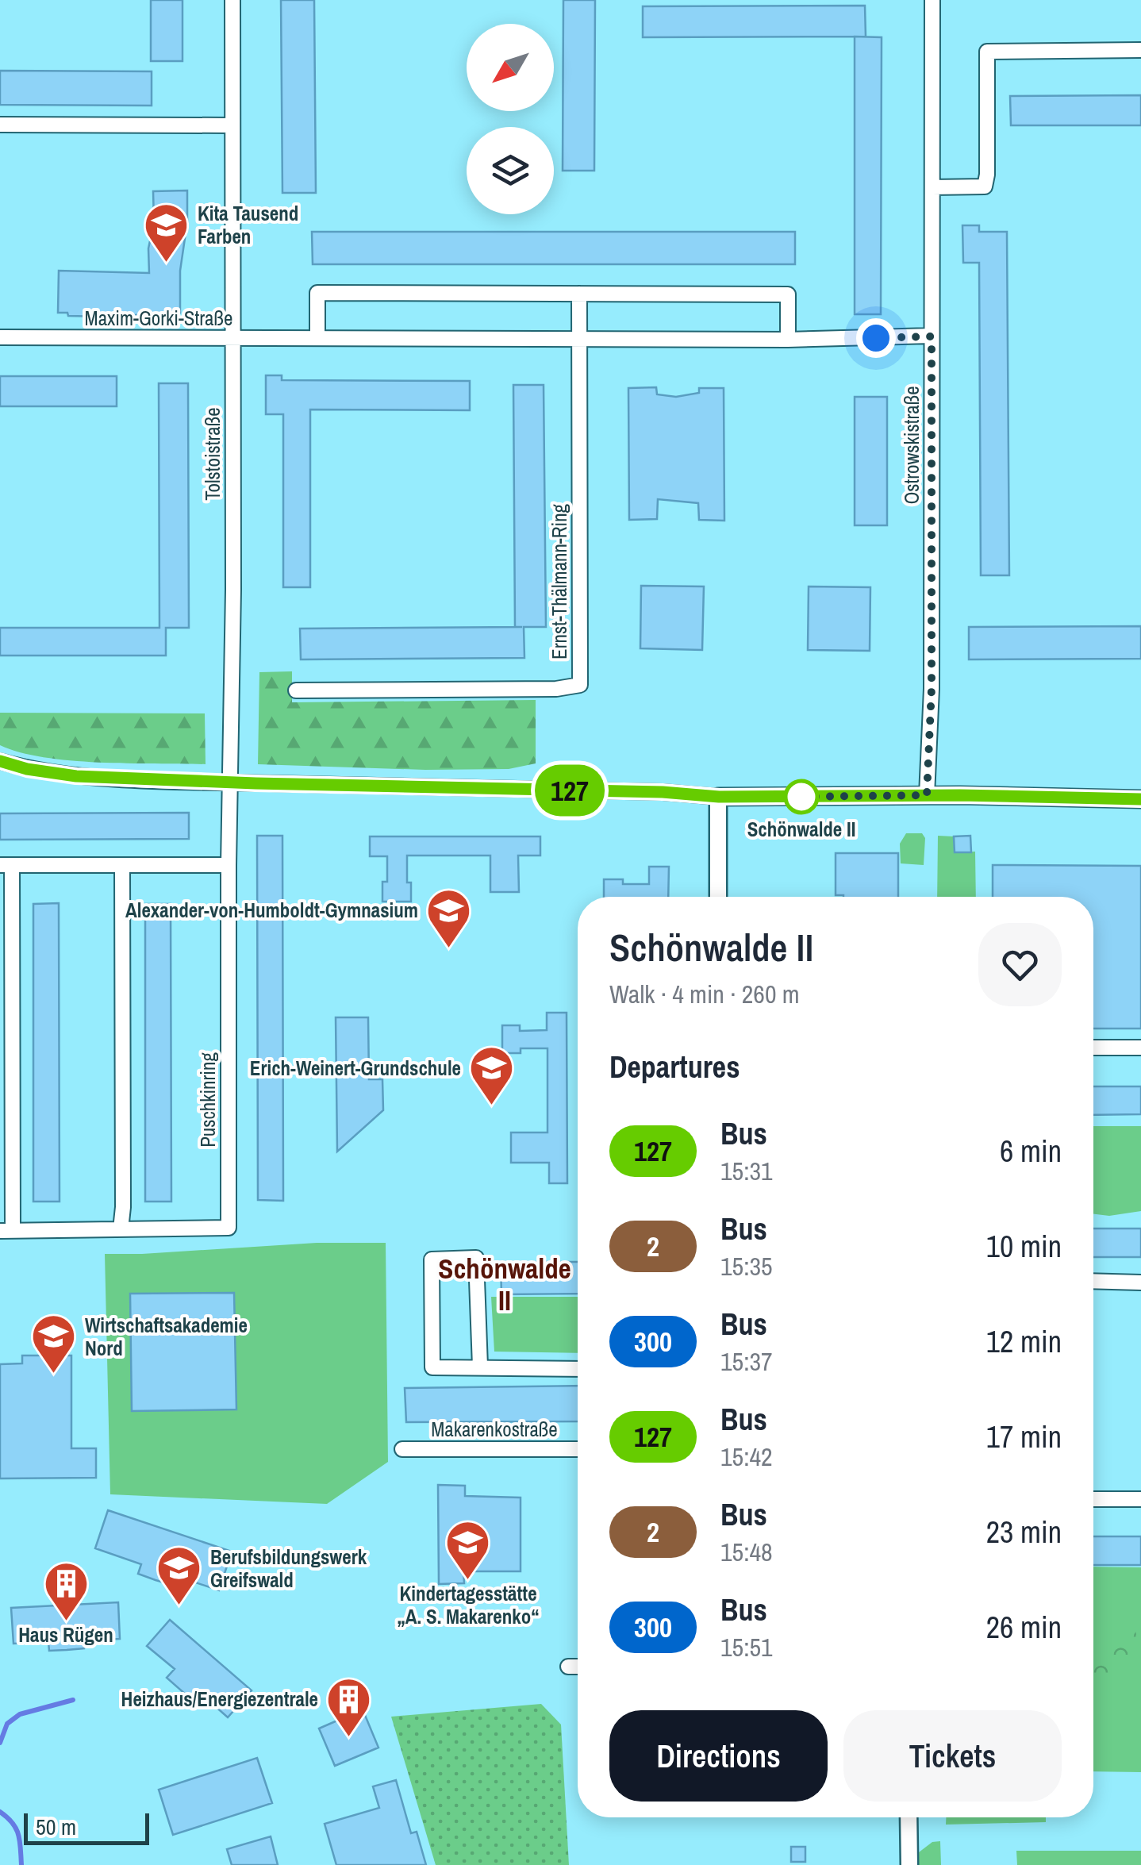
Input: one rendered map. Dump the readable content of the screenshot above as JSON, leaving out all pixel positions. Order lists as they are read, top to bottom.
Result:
{
  "streets": {
    "street": [
      "Maxim-Gorki-Straße",
      "Ostrowskistraße",
      "Tolstoistraße",
      "Ernst-Thälmann-Ring",
      "Puschkinring",
      "Makarenkostraße"
    ]
  },
  "crossings": [
    ["Maxim-Gorki-Straße", "Ostrowskistraße"],
    ["Maxim-Gorki-Straße", "Tolstoistraße"],
    ["Maxim-Gorki-Straße", "Ernst-Thälmann-Ring"],
    ["Tolstoistraße", "Puschkinring"]
  ],
  "districts": ["Schönwalde II"],
  "places": {
    "school or university": [
      "Kita Tausend Farben",
      "Alexander-von-Humboldt-Gymnasium",
      "Erich-Weinert-Grundschule",
      "Wirtschaftsakademie Nord",
      "Kindertagesstätte „A. S. Makarenko“",
      "Berufsbildungswerk Greifswald"
    ],
    "other": ["Schönwalde II"],
    "building": ["Haus Rügen", "Heizhaus/Energiezentrale"]
  },
  "lines": ["bus line 127"],
  "scale_bar": "50 m",
  "north": "bottom left",
  "page": {
    "on_map": "127",
    "heading": [
      ["Schönwalde II", "Walk · 4 min · 260 m"],
      "Departures"
    ],
    "list": [
      {
        "mark": "127",
        "name": "Bus",
        "note": "15:31",
        "value": "6 min"
      },
      {
        "mark": "2",
        "name": "Bus",
        "note": "15:35",
        "value": "10 min"
      },
      {
        "mark": "300",
        "name": "Bus",
        "note": "15:37",
        "value": "12 min"
      },
      {
        "mark": "127",
        "name": "Bus",
        "note": "15:42",
        "value": "17 min"
      },
      {
        "mark": "2",
        "name": "Bus",
        "note": "15:48",
        "value": "23 min"
      },
      {
        "mark": "300",
        "name": "Bus",
        "note": "15:51",
        "value": "26 min"
      }
    ],
    "buttons": ["Directions", "Tickets"],
    "scale": "50 m"
  }
}
